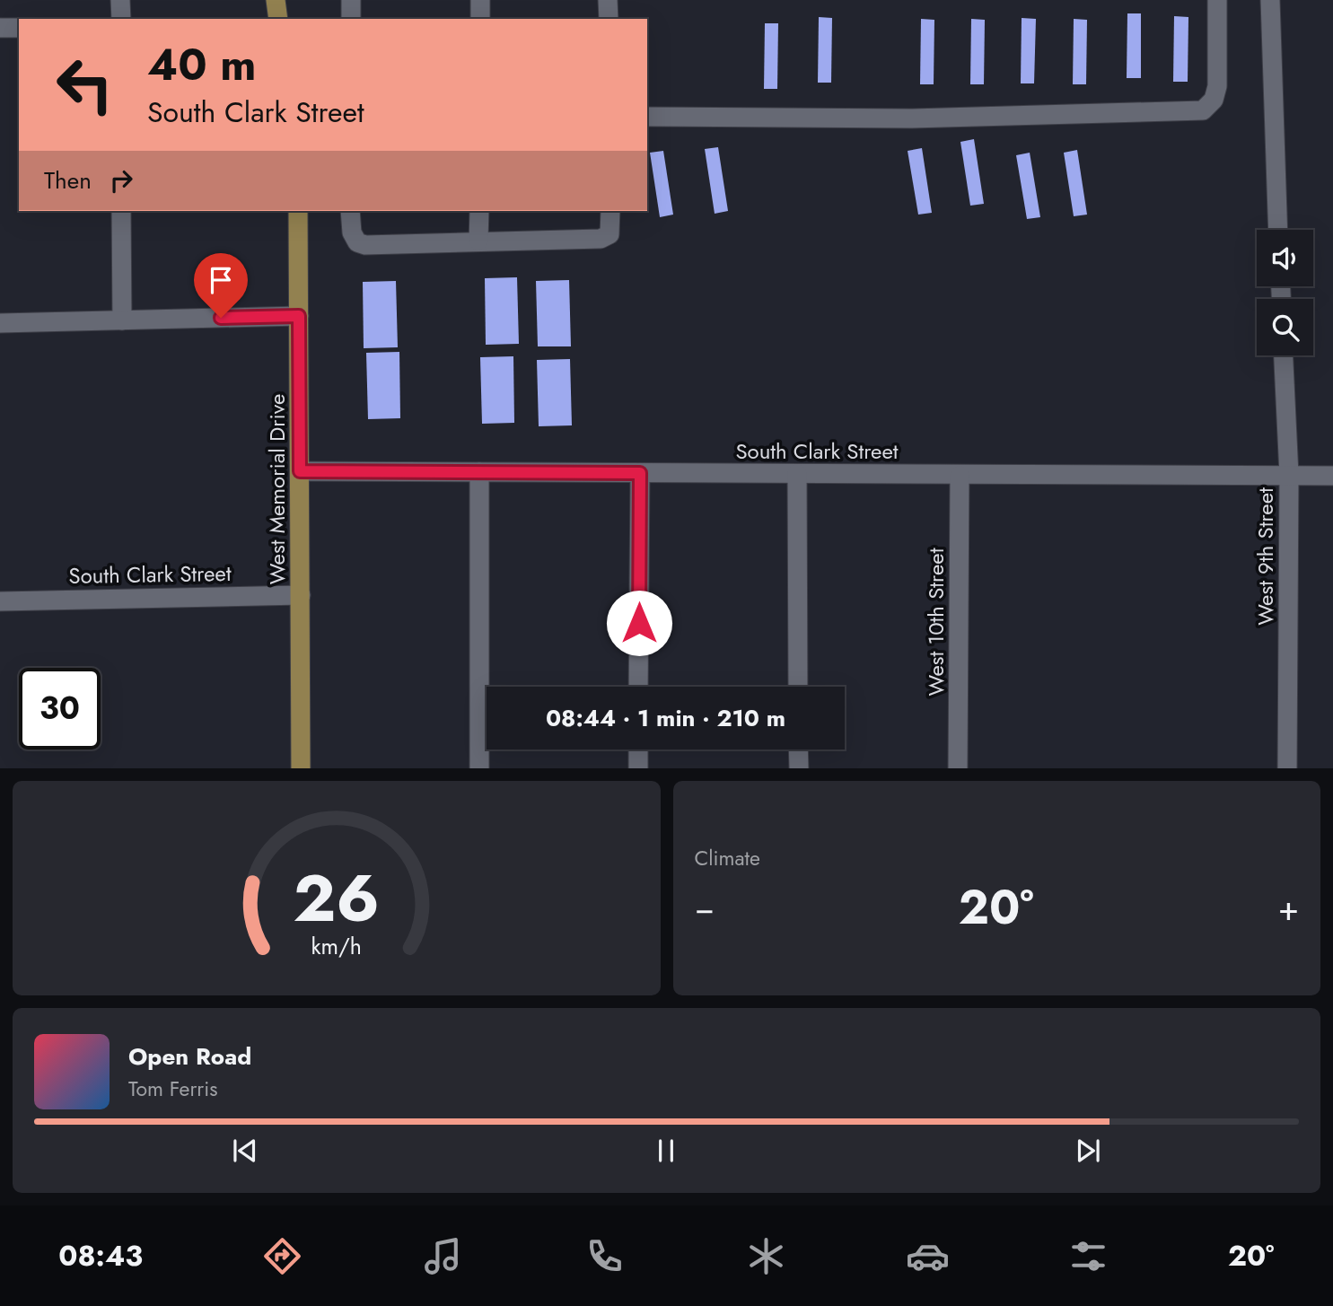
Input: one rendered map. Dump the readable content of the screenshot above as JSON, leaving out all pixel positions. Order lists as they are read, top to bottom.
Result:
{
  "streets": {
    "main road": ["West Memorial Drive"],
    "street": ["South Clark Street", "West 9th Street", "West 10th Street"]
  },
  "crossings": [
    ["South Clark Street", "West Memorial Drive"],
    ["South Clark Street", "West 9th Street"],
    ["South Clark Street", "West 10th Street"]
  ],
  "page": {
    "turn": ["40 m", "South Clark Street"],
    "then": "Then",
    "limit": "30",
    "trip": "08:44 · 1 min · 210 m",
    "tile": "Climate",
    "heat": ["−", "20°", "+"],
    "song": ["Open Road", "Tom Ferris"],
    "tabs": ["08:43", "20°"],
    "gauge": ["26", "km/h"]
  }
}
